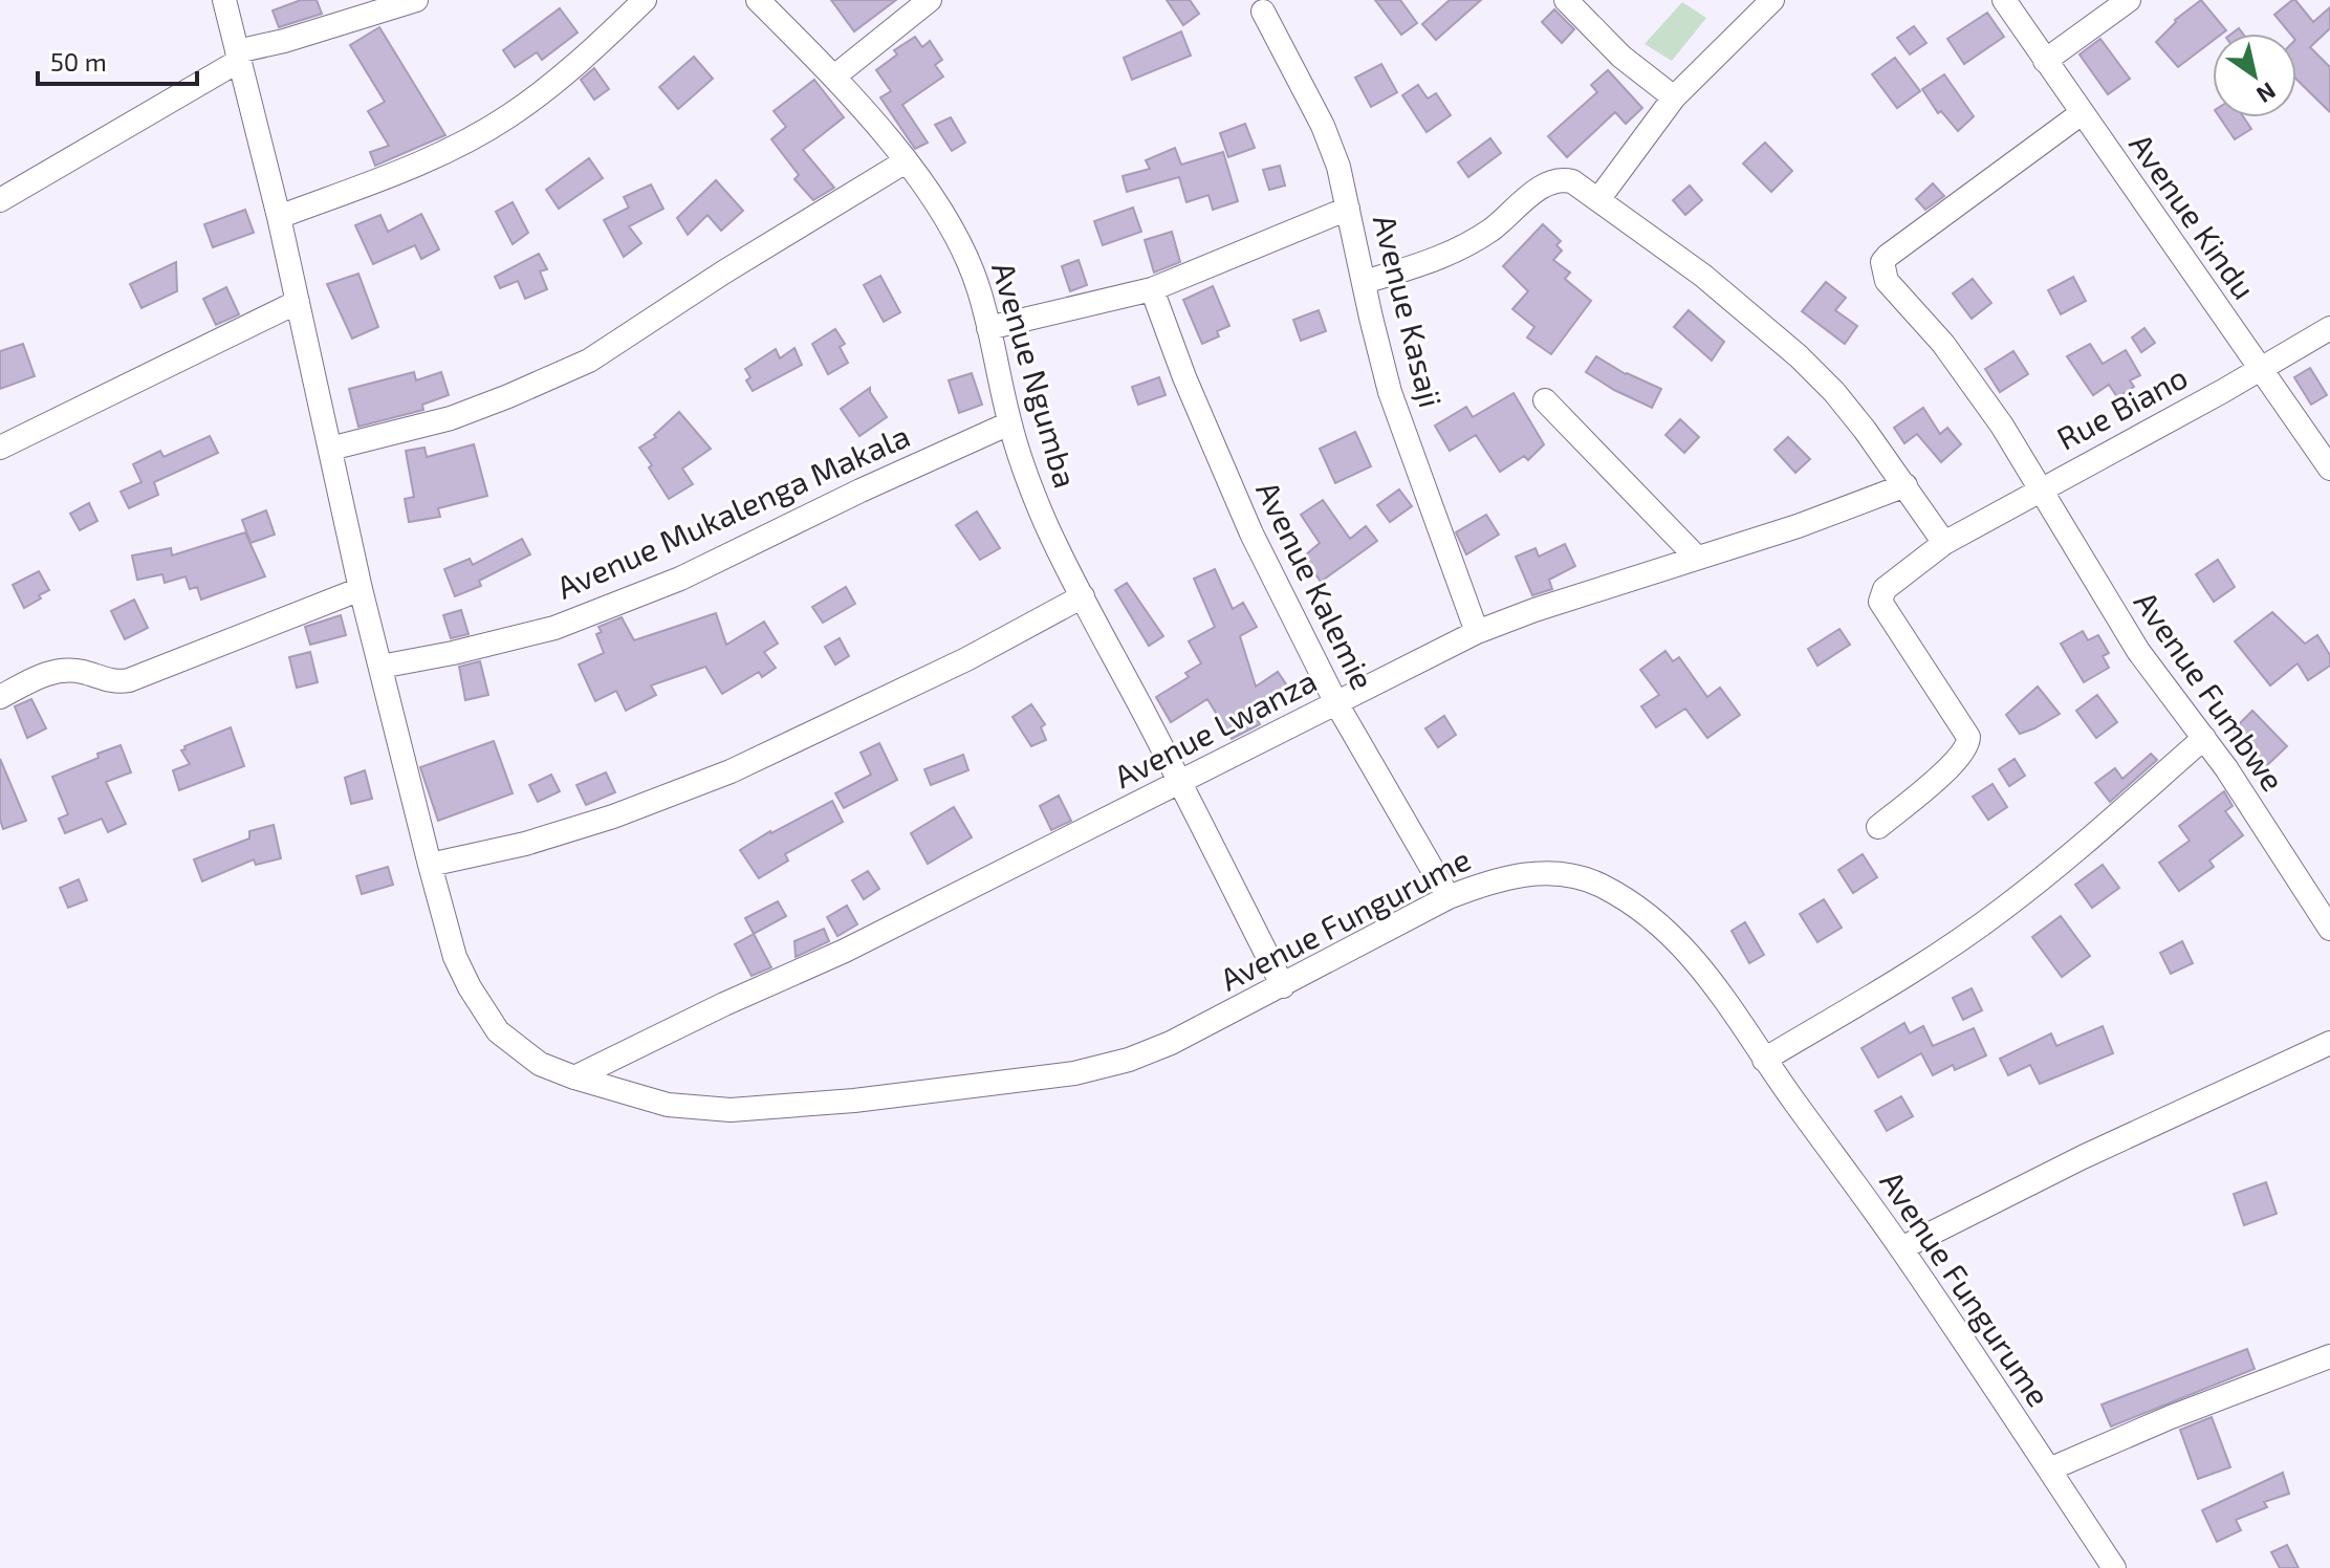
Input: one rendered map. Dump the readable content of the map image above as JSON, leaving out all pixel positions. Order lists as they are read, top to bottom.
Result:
{
  "streets": {
    "street": [
      "Avenue Kindu",
      "Avenue Kasaji",
      "Avenue Ngumba",
      "Rue Biano",
      "Avenue Mukalenga Makala",
      "Avenue Kalemie",
      "Avenue Fumbwe",
      "Avenue Lwanza",
      "Avenue Fungurume"
    ]
  },
  "crossings": [
    ["Avenue Kindu", "Rue Biano"],
    ["Avenue Kindu", "Avenue Fumbwe"],
    ["Avenue Kasaji", "Avenue Lwanza"],
    ["Avenue Ngumba", "Avenue Mukalenga Makala"],
    ["Avenue Ngumba", "Avenue Lwanza"],
    ["Avenue Ngumba", "Avenue Fungurume"],
    ["Rue Biano", "Avenue Fumbwe"],
    ["Avenue Mukalenga Makala", "Avenue Fungurume"],
    ["Avenue Kalemie", "Avenue Lwanza"],
    ["Avenue Kalemie", "Avenue Fungurume"],
    ["Avenue Lwanza", "Avenue Fungurume"]
  ],
  "scale_bar": "50 m",
  "north": "bottom right"
}
